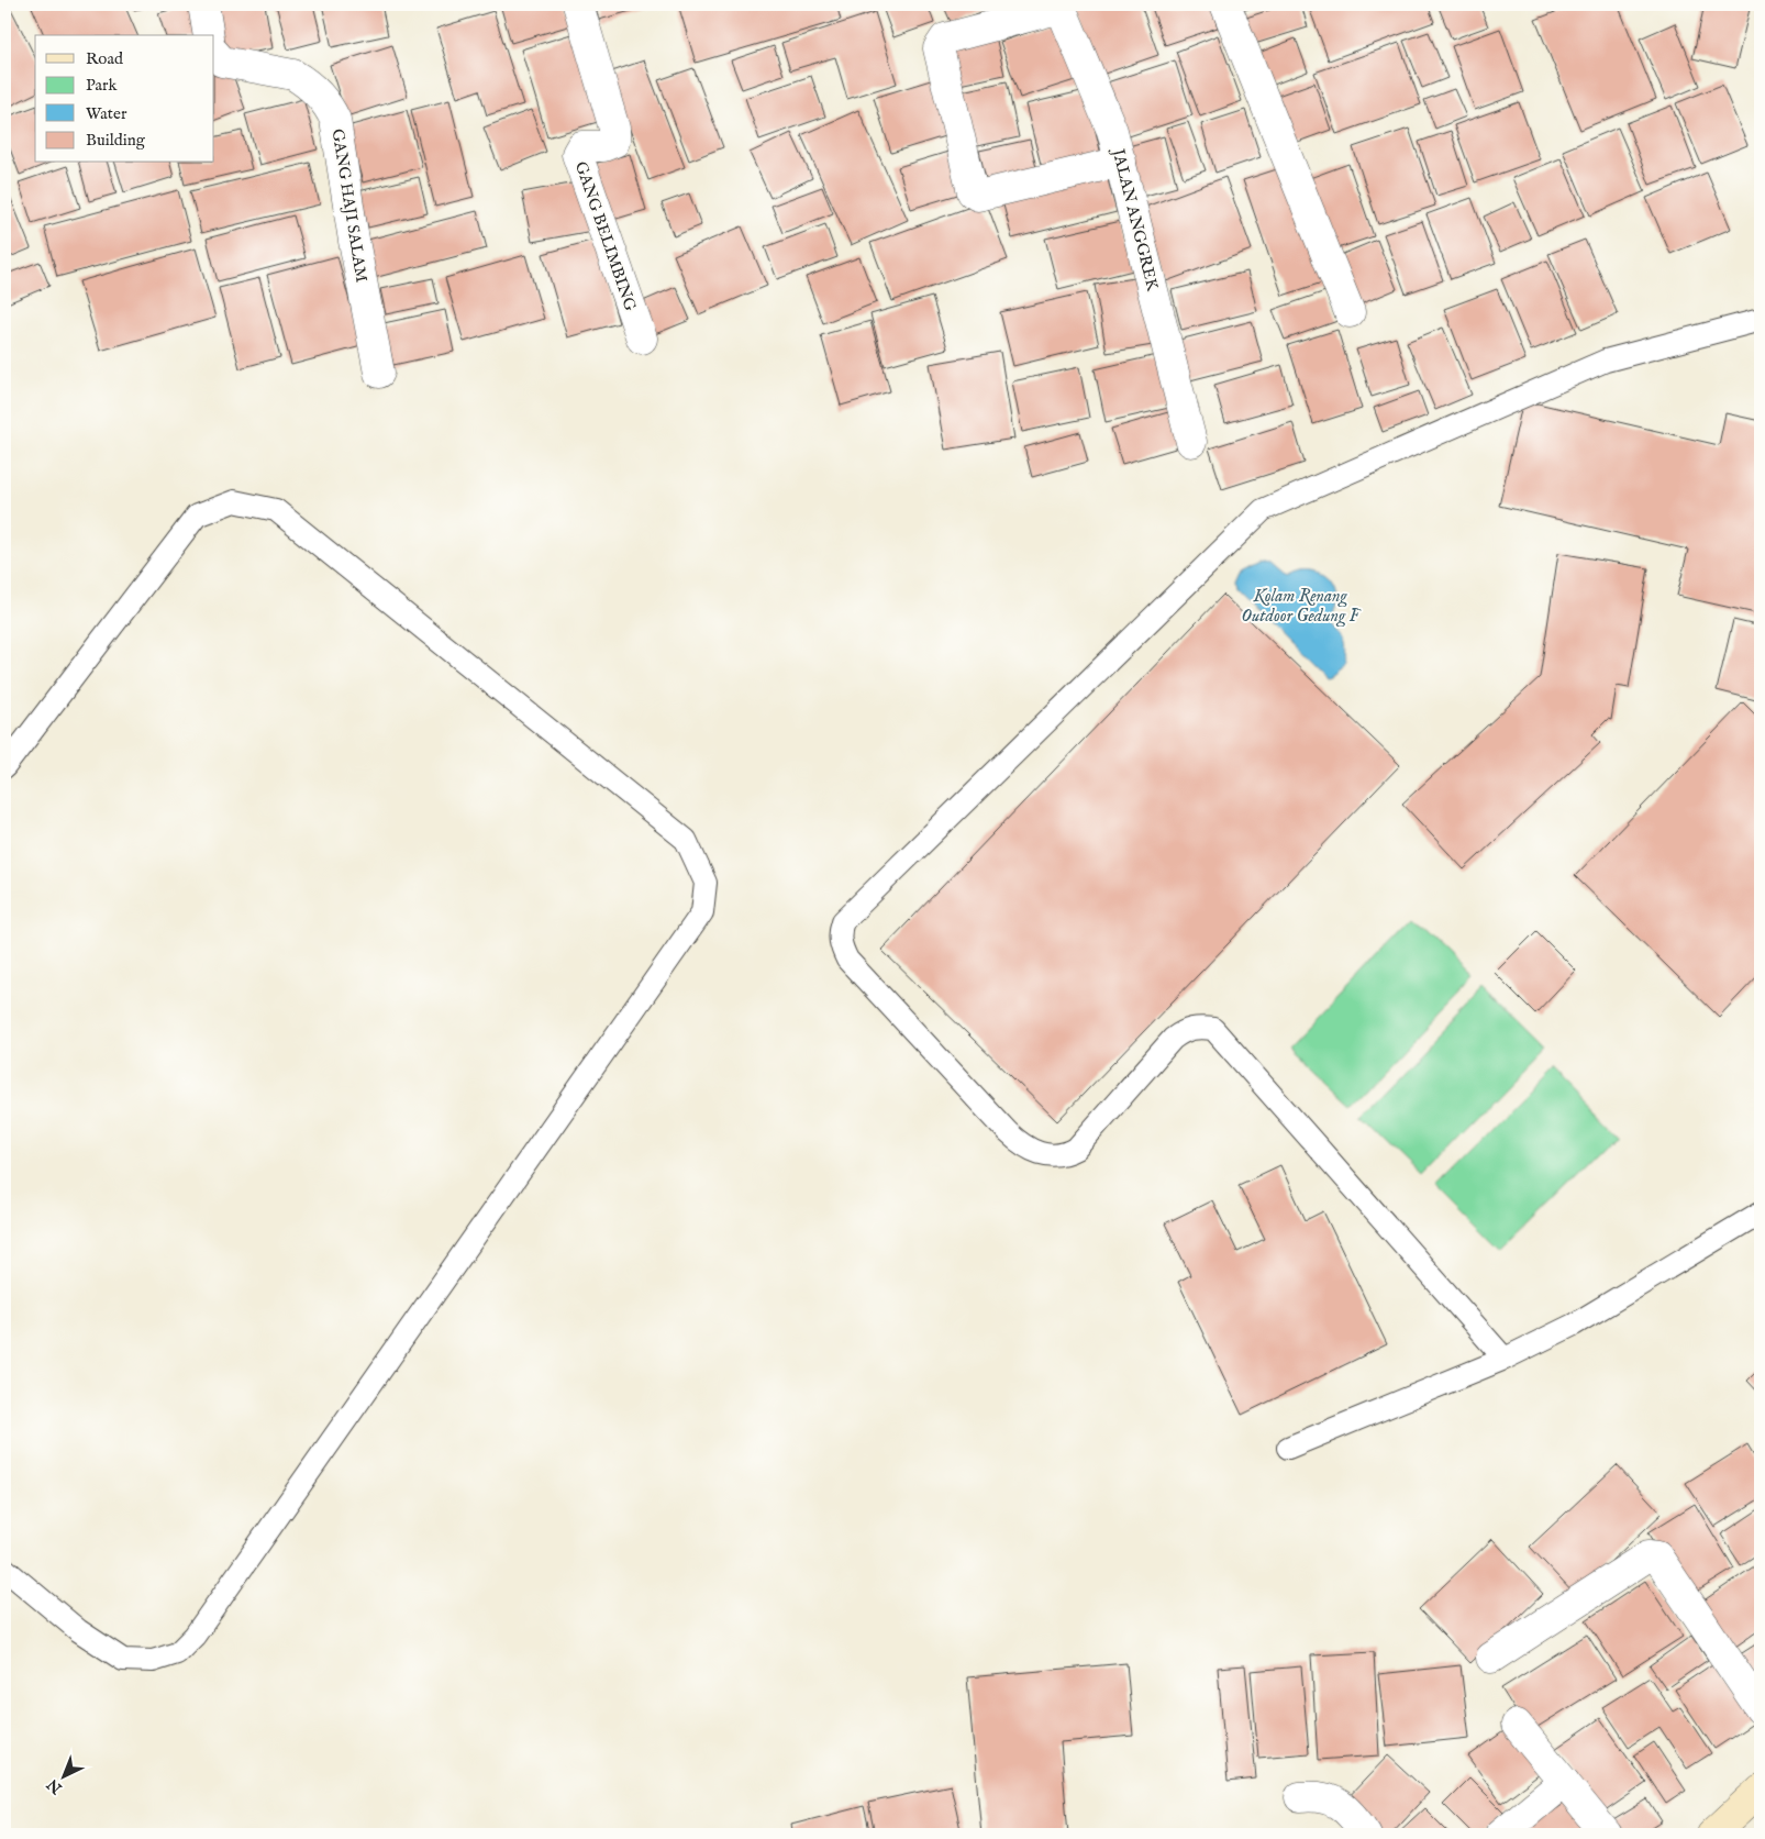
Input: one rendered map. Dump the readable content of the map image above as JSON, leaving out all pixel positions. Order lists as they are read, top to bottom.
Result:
{
  "streets": {
    "street": ["GANG HAJI SALAM", "JALAN ANGGREK", "GANG BELIMBING"]
  },
  "water": ["Kolam Renang Outdoor Gedung F"],
  "legend": [
    "Road",
    "Park",
    "Water",
    "Building"
  ],
  "north": "bottom left"
}
